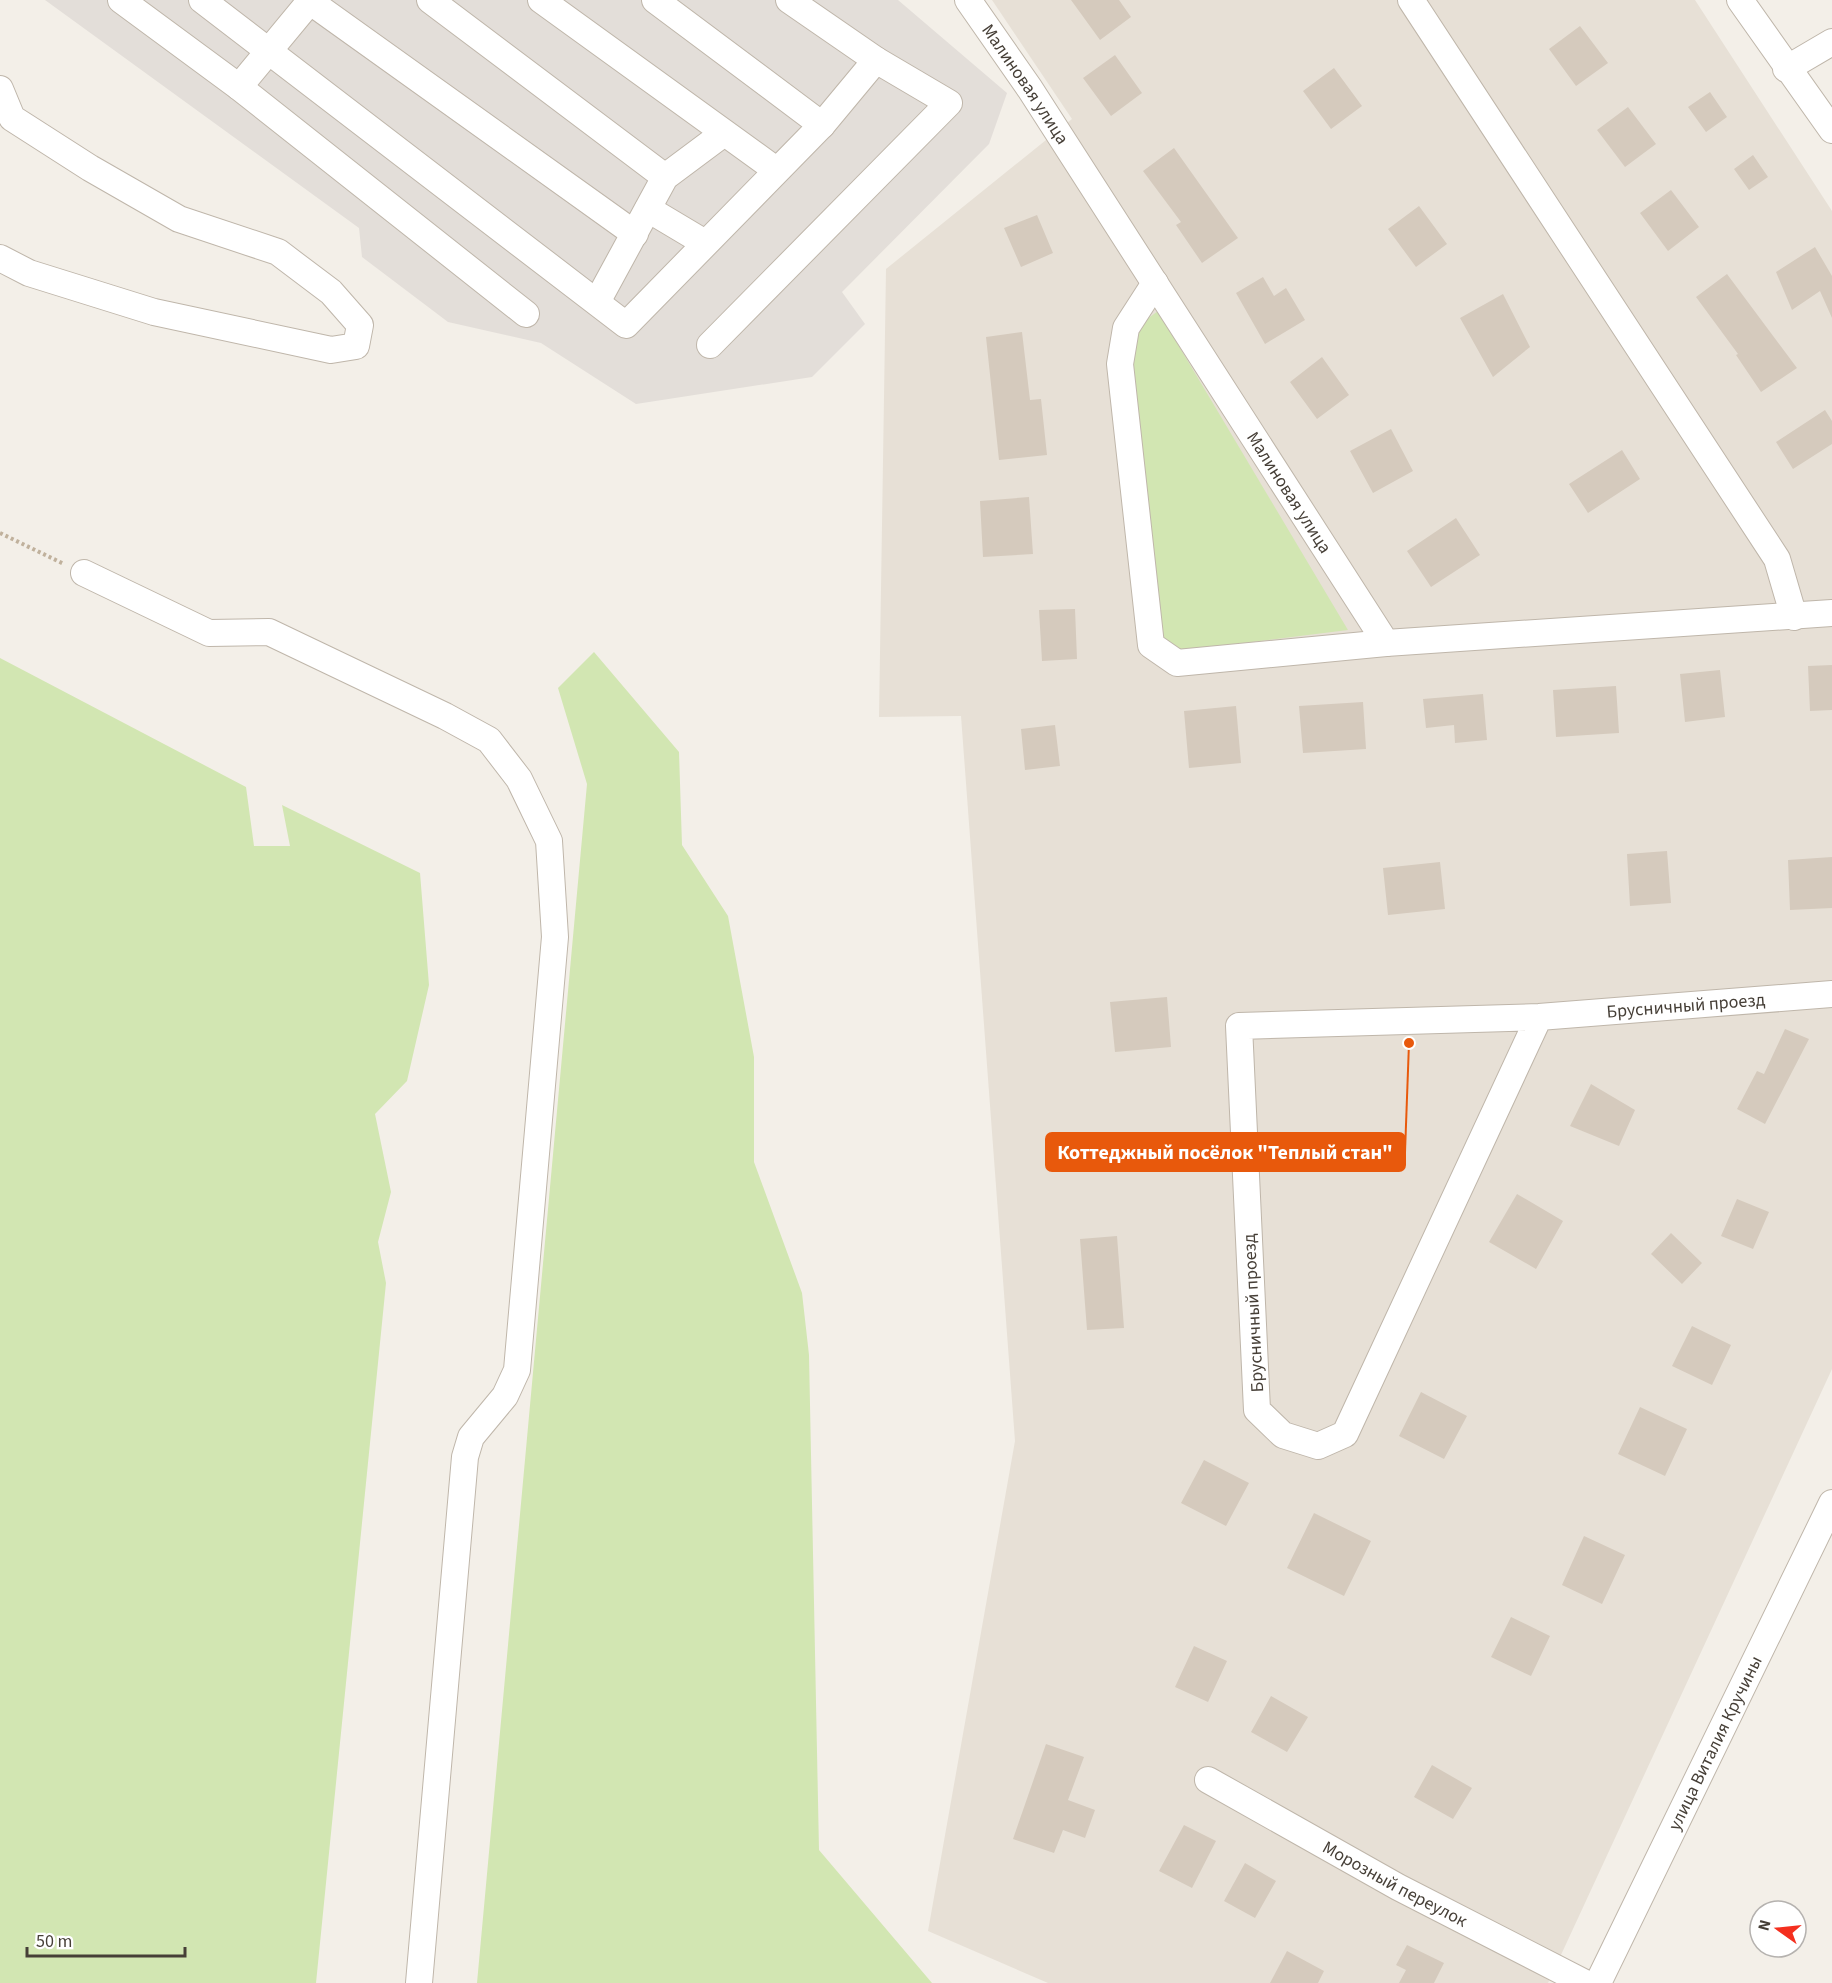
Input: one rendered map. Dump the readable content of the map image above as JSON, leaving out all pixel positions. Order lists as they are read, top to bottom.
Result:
{
  "streets": {
    "street": [
      "Малиновая улица",
      "Брусничный проезд",
      "улица Виталия Кручины",
      "Морозный переулок"
    ]
  },
  "places": ["Коттеджный посёлок \"Теплый стан\""],
  "scale_bar": "50 m",
  "north": "left"
}
